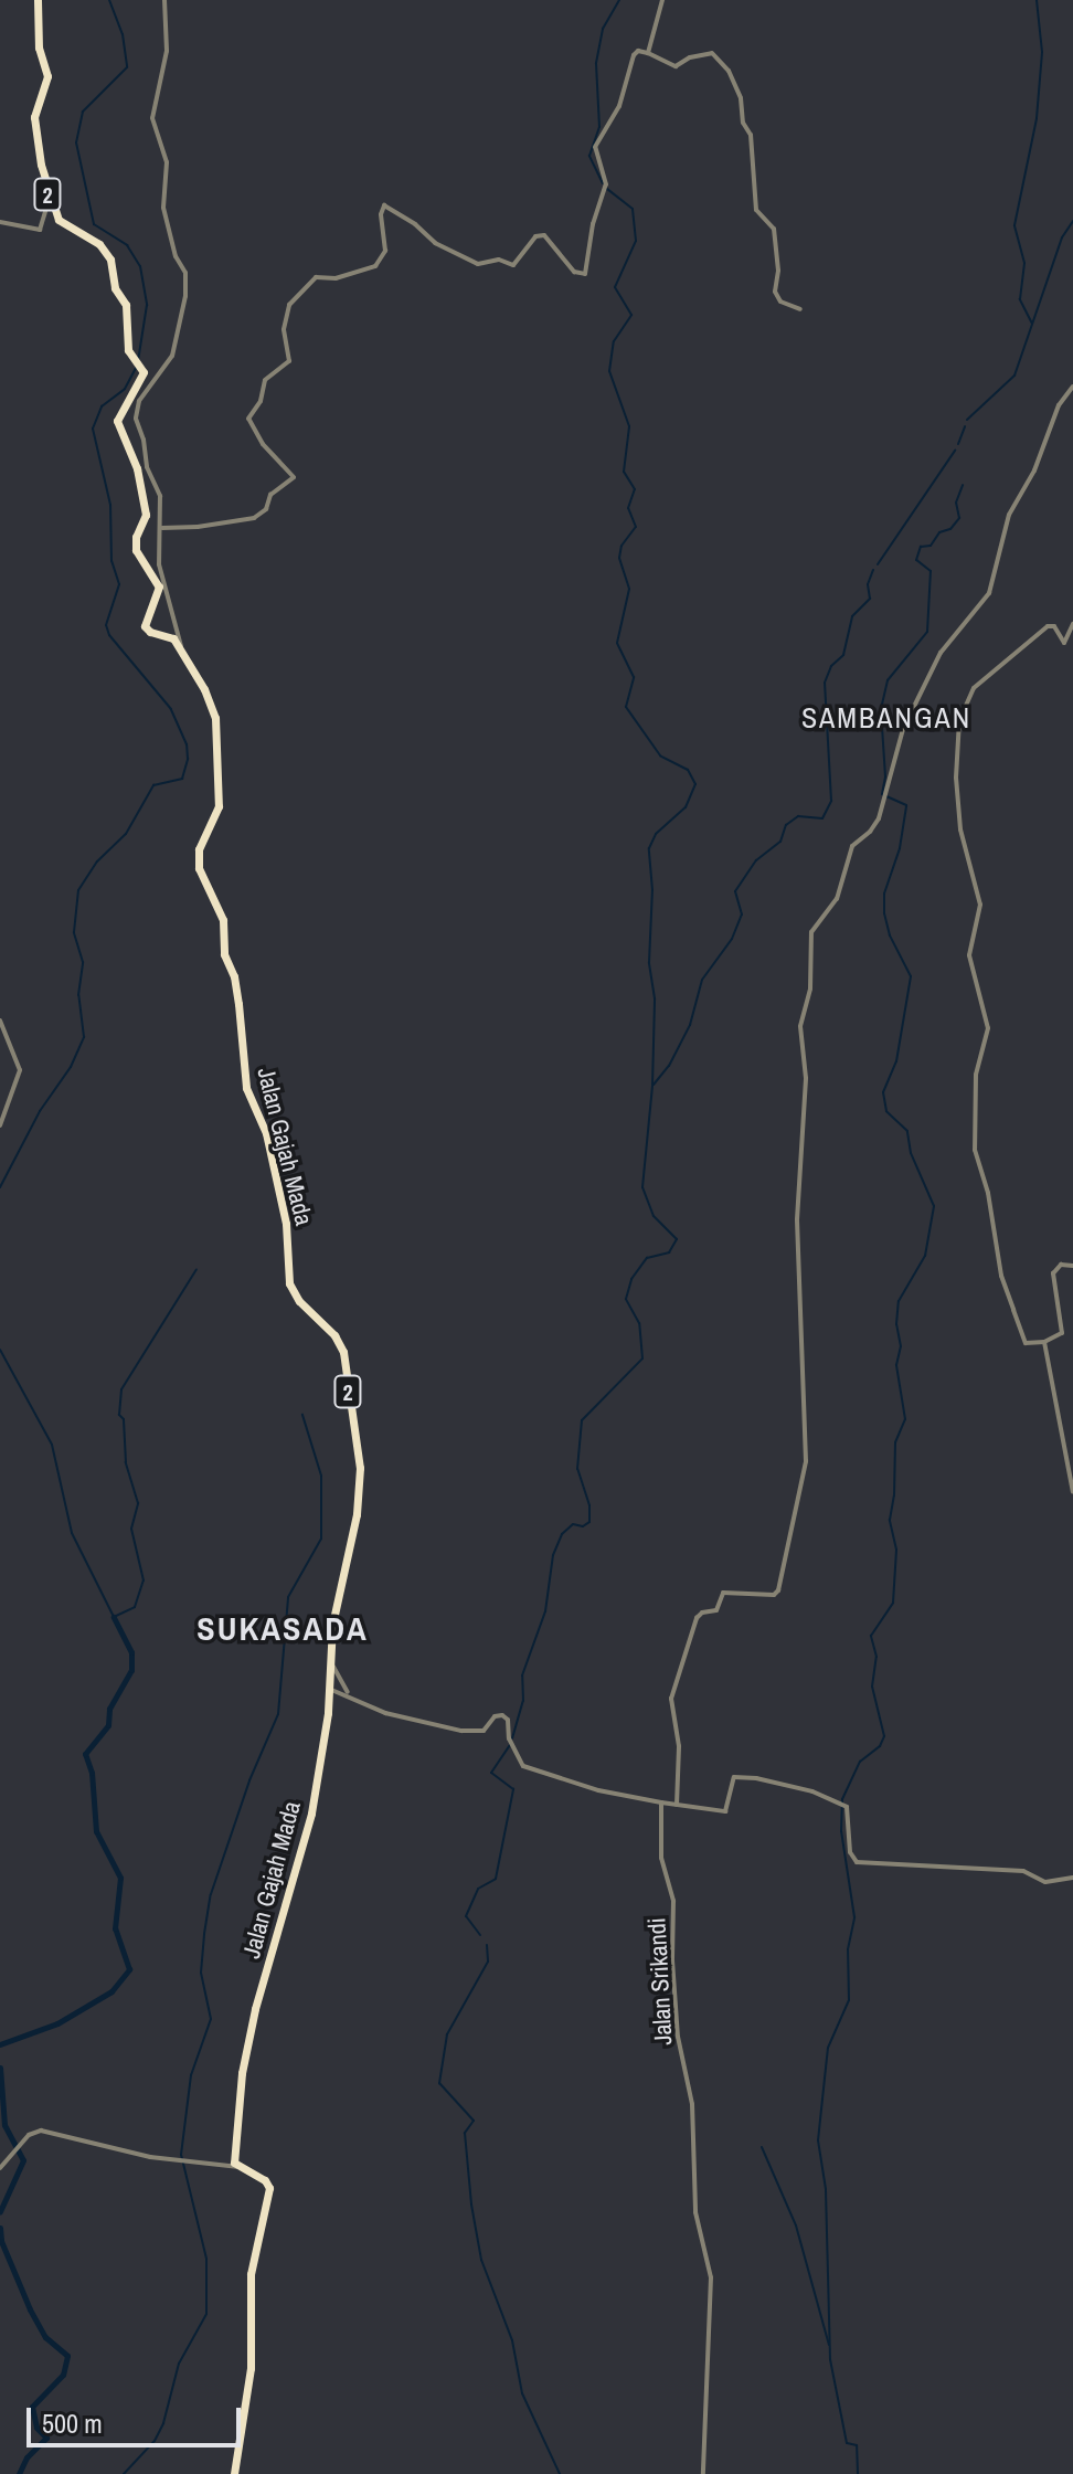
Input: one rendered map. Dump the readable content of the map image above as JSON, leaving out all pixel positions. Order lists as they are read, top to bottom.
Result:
{
  "streets": {
    "highway": ["2", "Jalan Gajah Mada"],
    "street": ["Jalan Srikandi"]
  },
  "crossings": [
    ["2", "Jalan Gajah Mada"]
  ],
  "districts": ["SAMBANGAN", "SUKASADA"],
  "scale_bar": "500 m"
}
